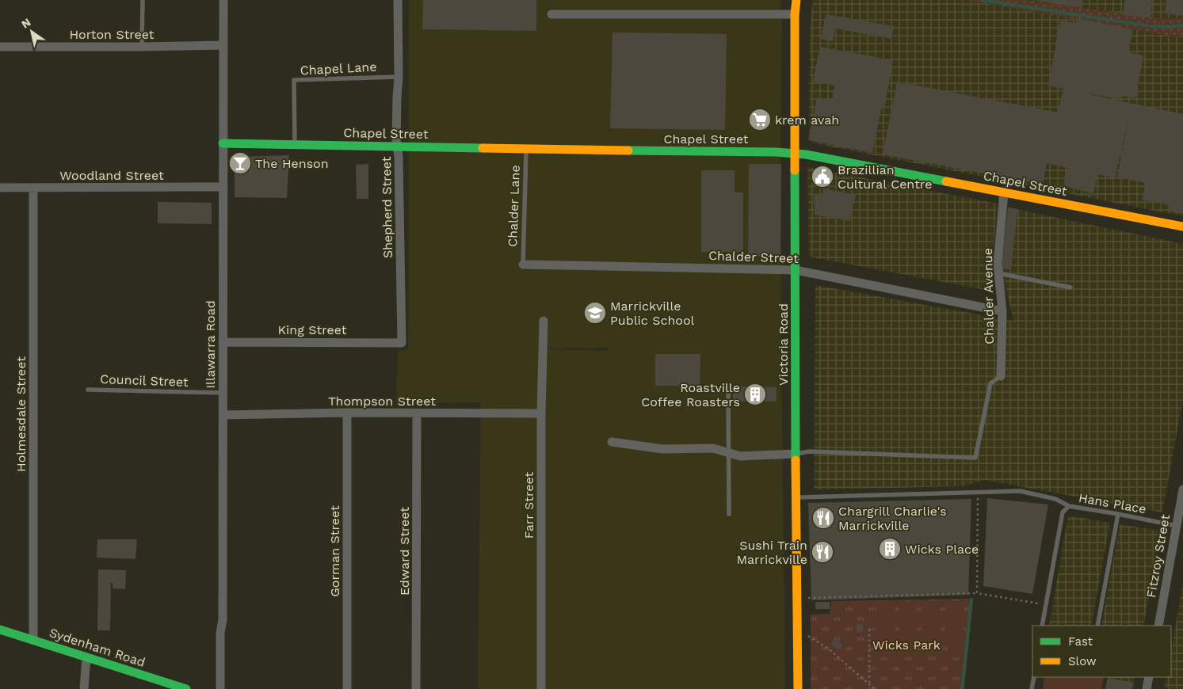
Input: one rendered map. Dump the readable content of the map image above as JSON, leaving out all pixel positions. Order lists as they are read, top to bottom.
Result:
{
  "streets": {
    "street": [
      "Horton Street",
      "Chapel Street",
      "Woodland Street",
      "Shepherd Street",
      "Chalder Street",
      "Chalder Avenue",
      "King Street",
      "Illawarra Road",
      "Victoria Road",
      "Thompson Street",
      "Holmesdale Street",
      "Farr Street",
      "Gorman Street",
      "Edward Street",
      "Fitzroy Street",
      "Sydenham Road"
    ],
    "lane": [
      "Chapel Lane",
      "Chalder Lane",
      "Council Street",
      "Hans Place"
    ]
  },
  "crossings": [
    ["Horton Street", "Illawarra Road"],
    ["Chapel Lane", "Chapel Street"],
    ["Chapel Lane", "Shepherd Street"],
    ["Chapel Street", "Chalder Lane"],
    ["Chapel Street", "Shepherd Street"],
    ["Chapel Street", "Chalder Avenue"],
    ["Chapel Street", "Illawarra Road"],
    ["Chapel Street", "Victoria Road"],
    ["Woodland Street", "Illawarra Road"],
    ["Woodland Street", "Holmesdale Street"],
    ["Chalder Lane", "Chalder Street"],
    ["Shepherd Street", "King Street"],
    ["Chalder Street", "Chalder Avenue"],
    ["Chalder Street", "Victoria Road"],
    ["King Street", "Illawarra Road"],
    ["Illawarra Road", "Council Street"],
    ["Illawarra Road", "Thompson Street"],
    ["Victoria Road", "Hans Place"],
    ["Thompson Street", "Farr Street"],
    ["Thompson Street", "Gorman Street"],
    ["Thompson Street", "Edward Street"],
    ["Holmesdale Street", "Sydenham Road"],
    ["Hans Place", "Fitzroy Street"]
  ],
  "parks": ["Wicks Park"],
  "places": {
    "supermarket": ["krem avah"],
    "bar": ["The Henson"],
    "public building": ["Brazillian Cultural Centre"],
    "school or university": ["Marrickville Public School"],
    "building": ["Roastville Coffee Roasters", "Wicks Place"],
    "restaurant": ["Chargrill Charlie's Marrickville", "Sushi Train Marrickville"]
  },
  "legend": ["Fast", "Slow"],
  "north": "top left"
}
